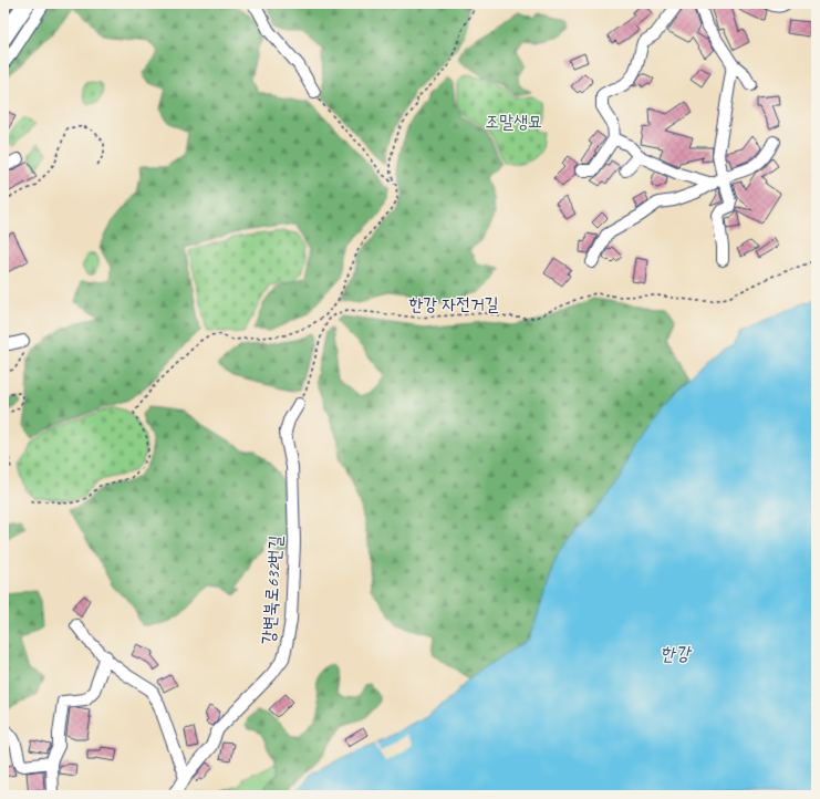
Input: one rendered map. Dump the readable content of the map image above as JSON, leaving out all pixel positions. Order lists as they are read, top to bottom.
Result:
{
  "streets": {
    "street": ["강변북로632번길"],
    "path": ["한강 자전거길"]
  },
  "water": ["한강"],
  "parks": ["조말생묘"]
}
